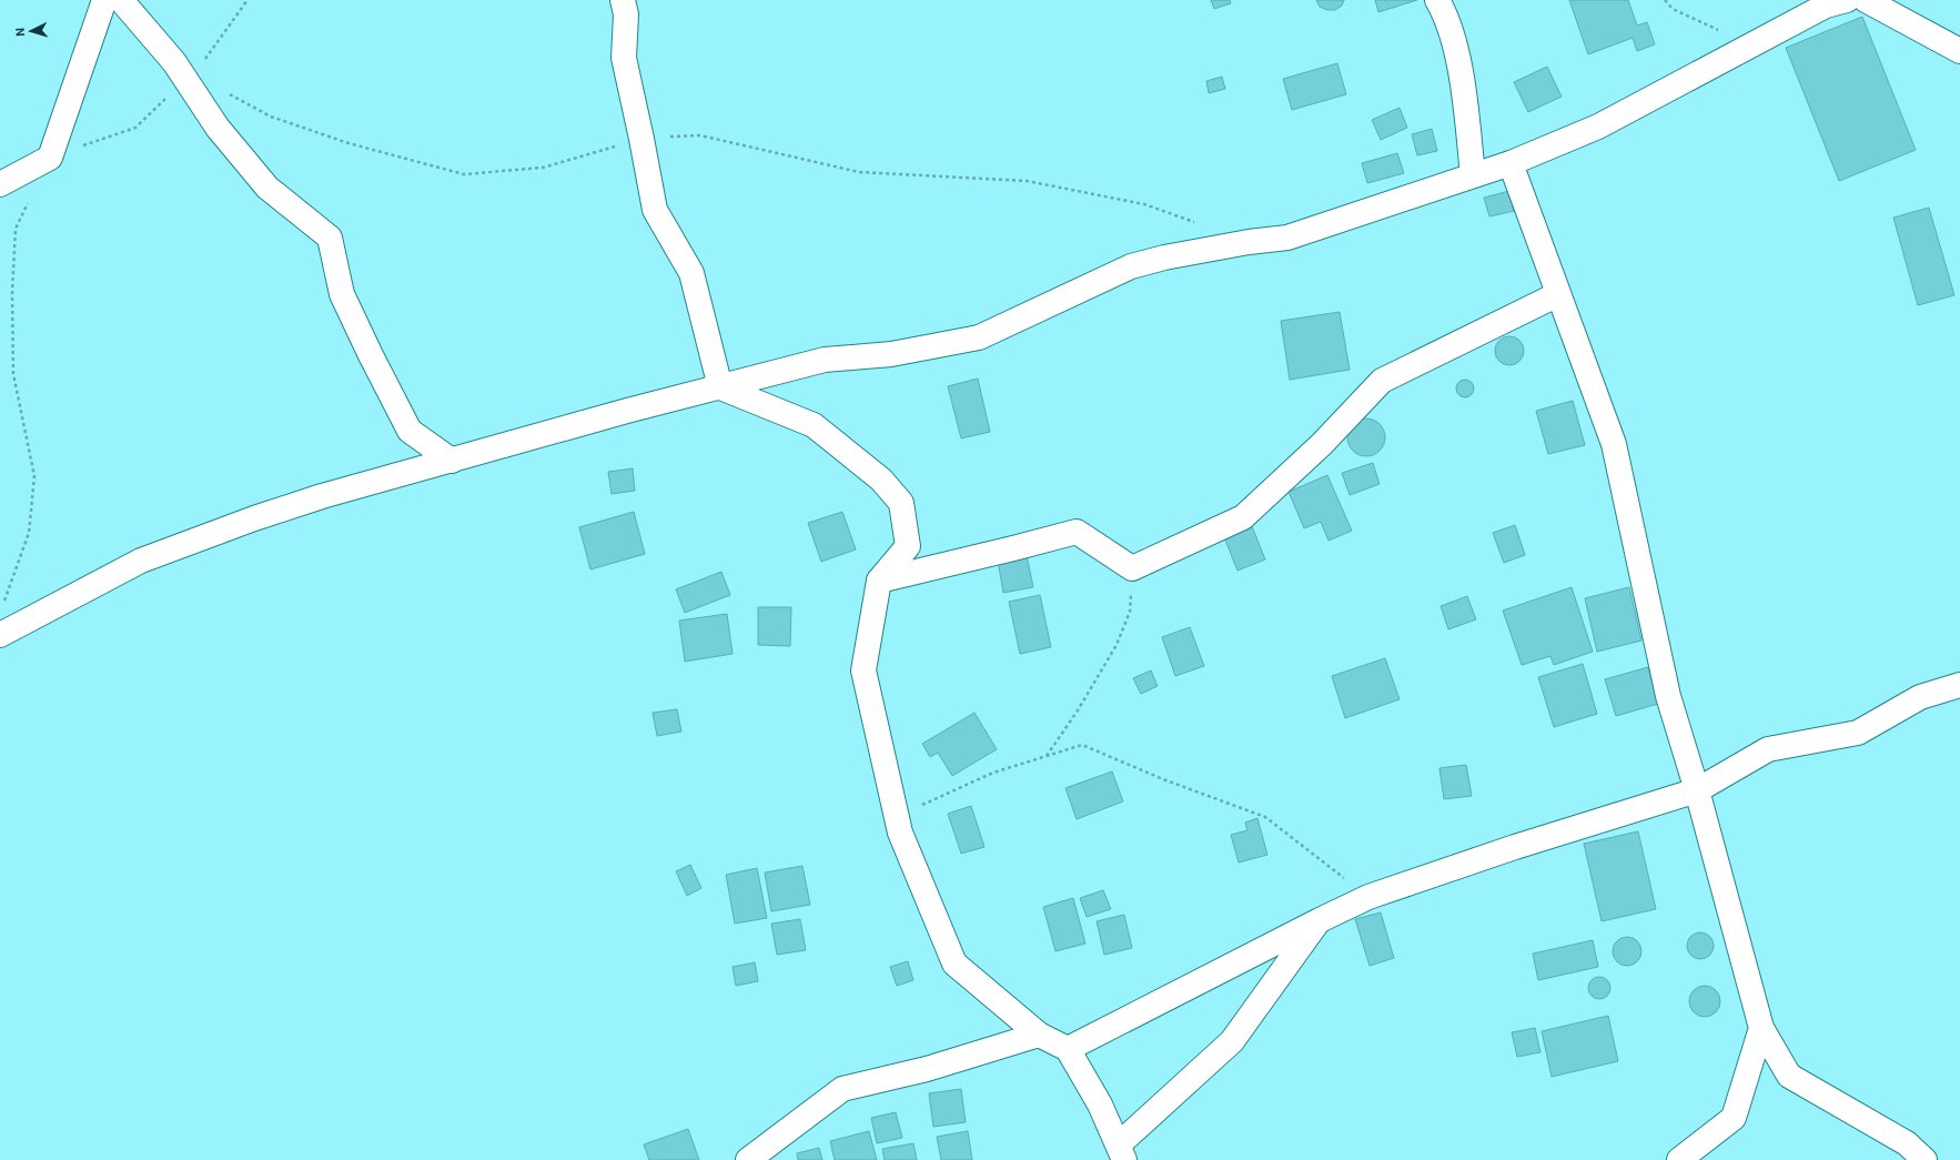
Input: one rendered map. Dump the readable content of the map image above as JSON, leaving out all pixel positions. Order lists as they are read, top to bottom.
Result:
{
  "north": "left"
}
